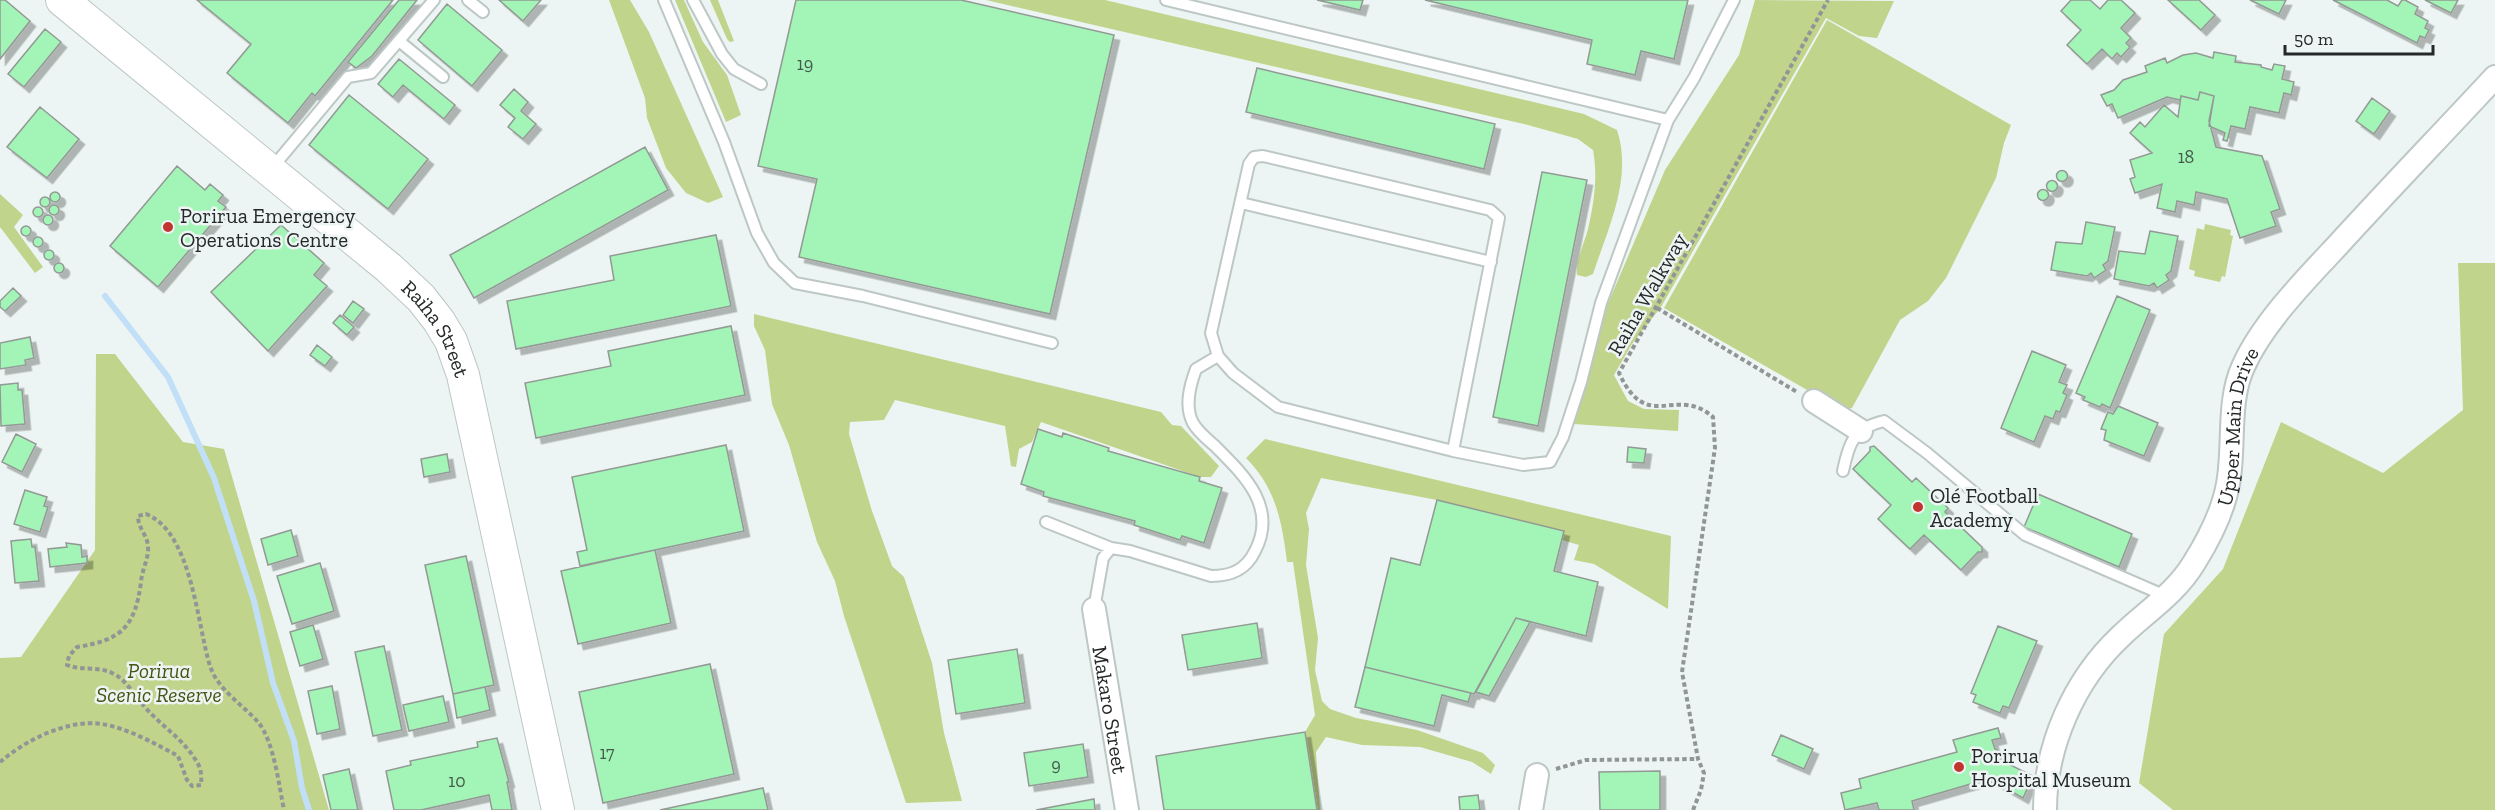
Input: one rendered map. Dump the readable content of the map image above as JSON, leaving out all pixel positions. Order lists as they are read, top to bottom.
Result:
{
  "streets": {
    "main road": ["Raiha Street"],
    "street": ["Upper Main Drive", "Makaro Street"],
    "path": ["Raiha Walkway"]
  },
  "parks": ["Porirua Scenic Reserve"],
  "places": ["Porirua Emergency Operations Centre", "Olé Football Academy", "Porirua Hospital Museum"],
  "house_numbers": [
    "19",
    "18",
    "17",
    "9",
    "10"
  ],
  "scale_bar": "50 m"
}
